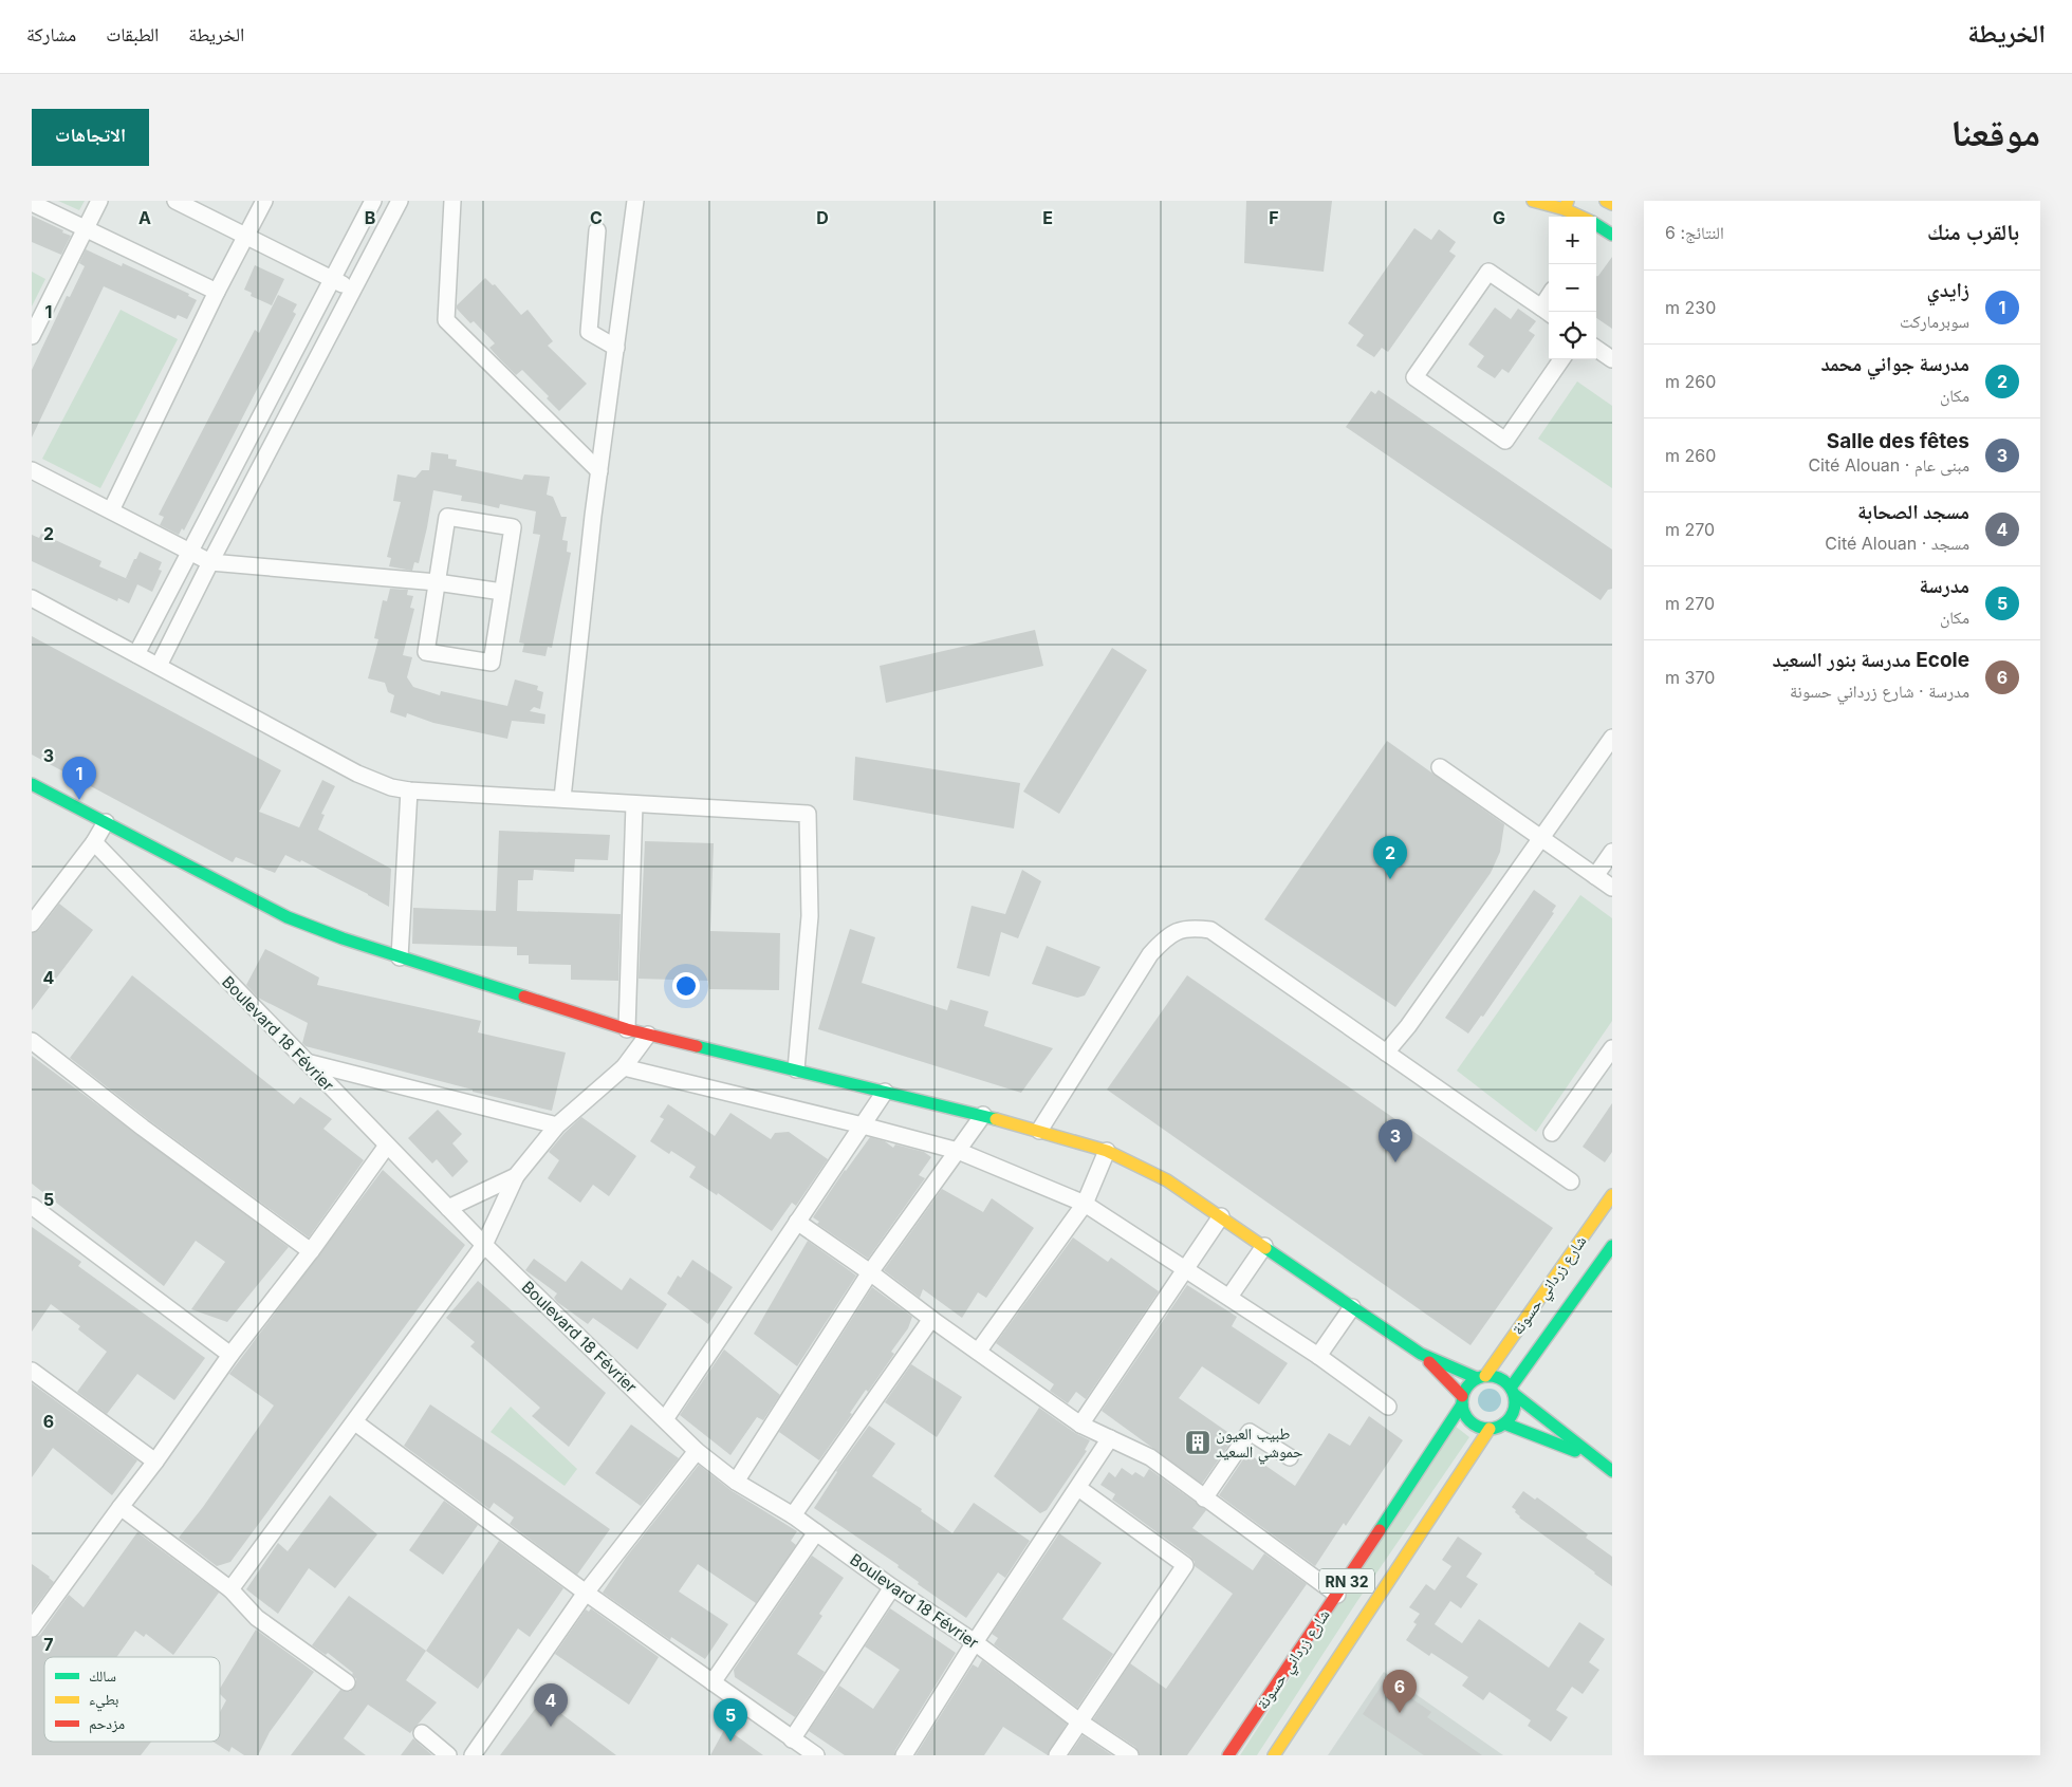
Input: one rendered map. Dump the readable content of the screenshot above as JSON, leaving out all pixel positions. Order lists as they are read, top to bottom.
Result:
{
  "streets": {
    "main road": ["شارع زرداني حسونة", "RN 32"],
    "street": ["Boulevard 18 Février"]
  },
  "crossings": [
    ["شارع زرداني حسونة", "RN 32"]
  ],
  "places": {
    "building": ["طبيب العيون حموشي السعيد"]
  },
  "legend": ["سالك", "بطيء", "مزدحم"],
  "page": {
    "header": "الخريطة",
    "nav": ["الخريطة", "الطبقات", "مشاركة"],
    "title": "موقعنا",
    "buttons": "الاتجاهات",
    "heading": ["بالقرب منك", "النتائج: 6"],
    "map_buttons": ["+", "−"],
    "list": [
      {
        "mark": "1",
        "name": "زايدي",
        "note": "سوبرماركت",
        "value": "230 m"
      },
      {
        "mark": "2",
        "name": "مدرسة جواني محمد",
        "note": "مكان",
        "value": "260 m"
      },
      {
        "mark": "3",
        "name": "Salle des fêtes",
        "note": "مبنى عام · Cité Alouan",
        "value": "260 m"
      },
      {
        "mark": "4",
        "name": "مسجد الصحابة",
        "note": "مسجد · Cité Alouan",
        "value": "270 m"
      },
      {
        "mark": "5",
        "name": "مدرسة",
        "note": "مكان",
        "value": "270 m"
      },
      {
        "mark": "6",
        "name": "Ecole مدرسة بنور السعيد",
        "note": "مدرسة · شارع زرداني حسونة",
        "value": "370 m"
      }
    ],
    "pins": [
      "1",
      "2",
      "3",
      "6",
      "4",
      "5"
    ]
  },
  "grid": {
    "columns": [
      "A",
      "B",
      "C",
      "D",
      "E",
      "F",
      "G"
    ],
    "rows": [
      "1",
      "2",
      "3",
      "4",
      "5",
      "6",
      "7"
    ]
  }
}
